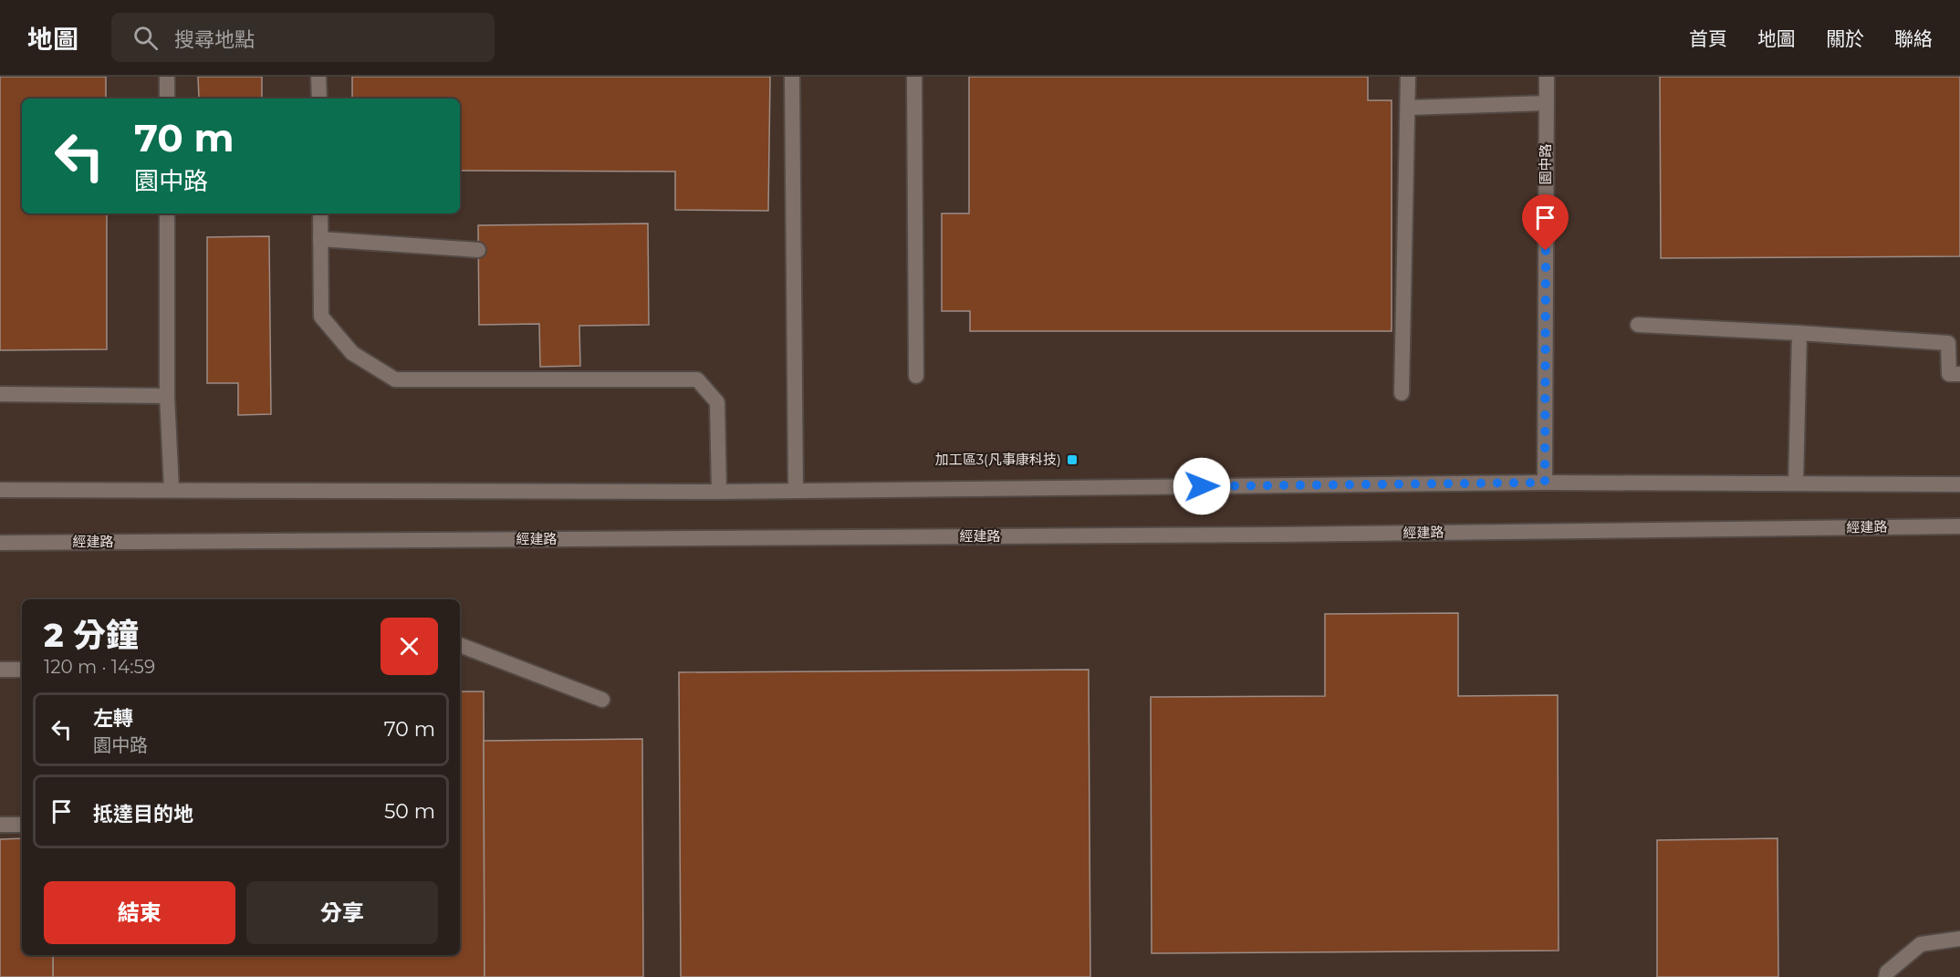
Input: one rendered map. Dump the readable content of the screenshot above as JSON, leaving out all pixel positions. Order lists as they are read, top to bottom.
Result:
{
  "streets": {
    "street": ["園中路", "經建路"]
  },
  "places": {
    "transit": ["加工區3(凡事康科技)"]
  },
  "page": {
    "header": "地圖",
    "search": "搜尋地點",
    "nav": [
      "首頁",
      "地圖",
      "關於",
      "聯絡"
    ],
    "turn": ["70 m", "園中路"],
    "heading": ["2 分鐘", "120 m · 14:59"],
    "list": [
      {
        "name": "左轉",
        "note": "園中路",
        "value": "70 m"
      },
      {
        "name": "抵達目的地",
        "value": "50 m"
      }
    ],
    "buttons": ["結束", "分享"]
  }
}
